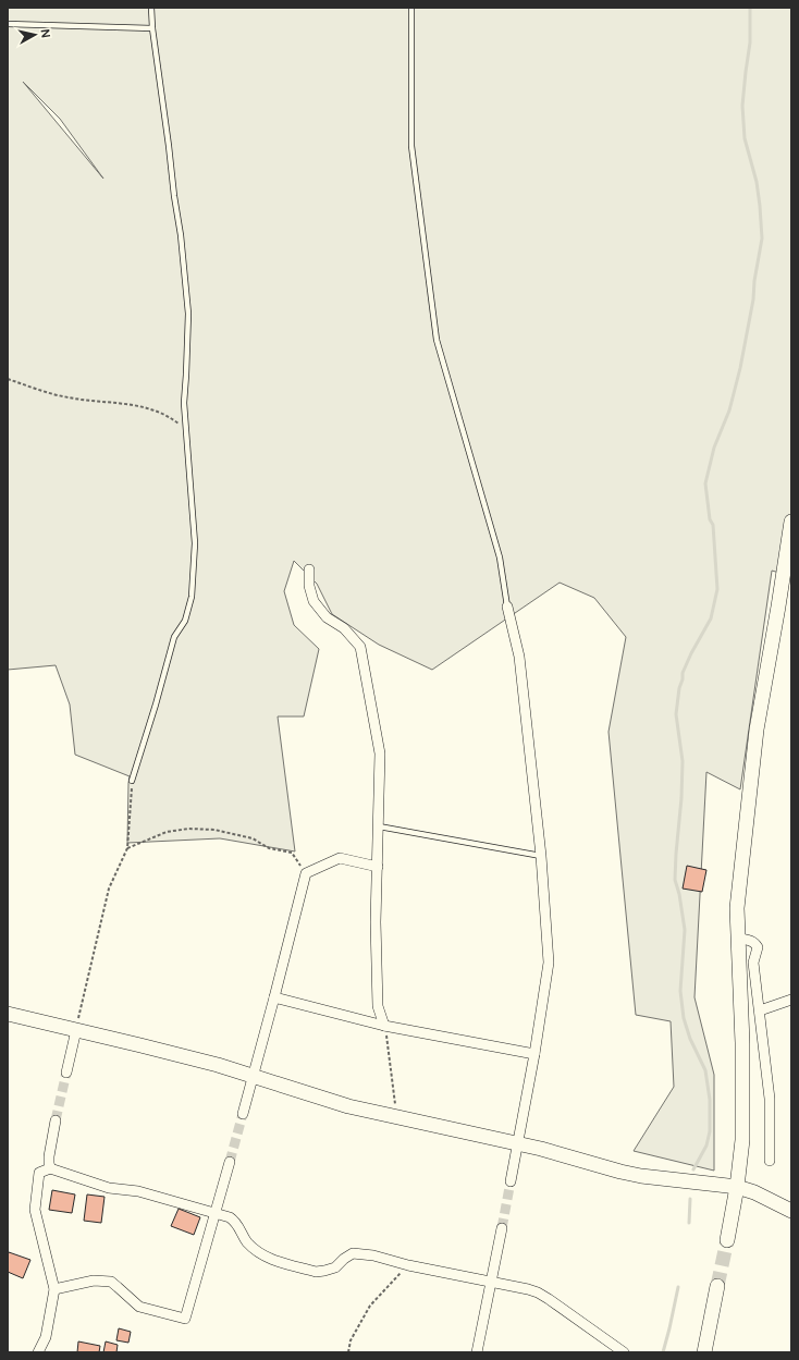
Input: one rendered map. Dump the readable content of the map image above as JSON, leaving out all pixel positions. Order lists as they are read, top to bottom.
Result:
{
  "north": "right"
}
